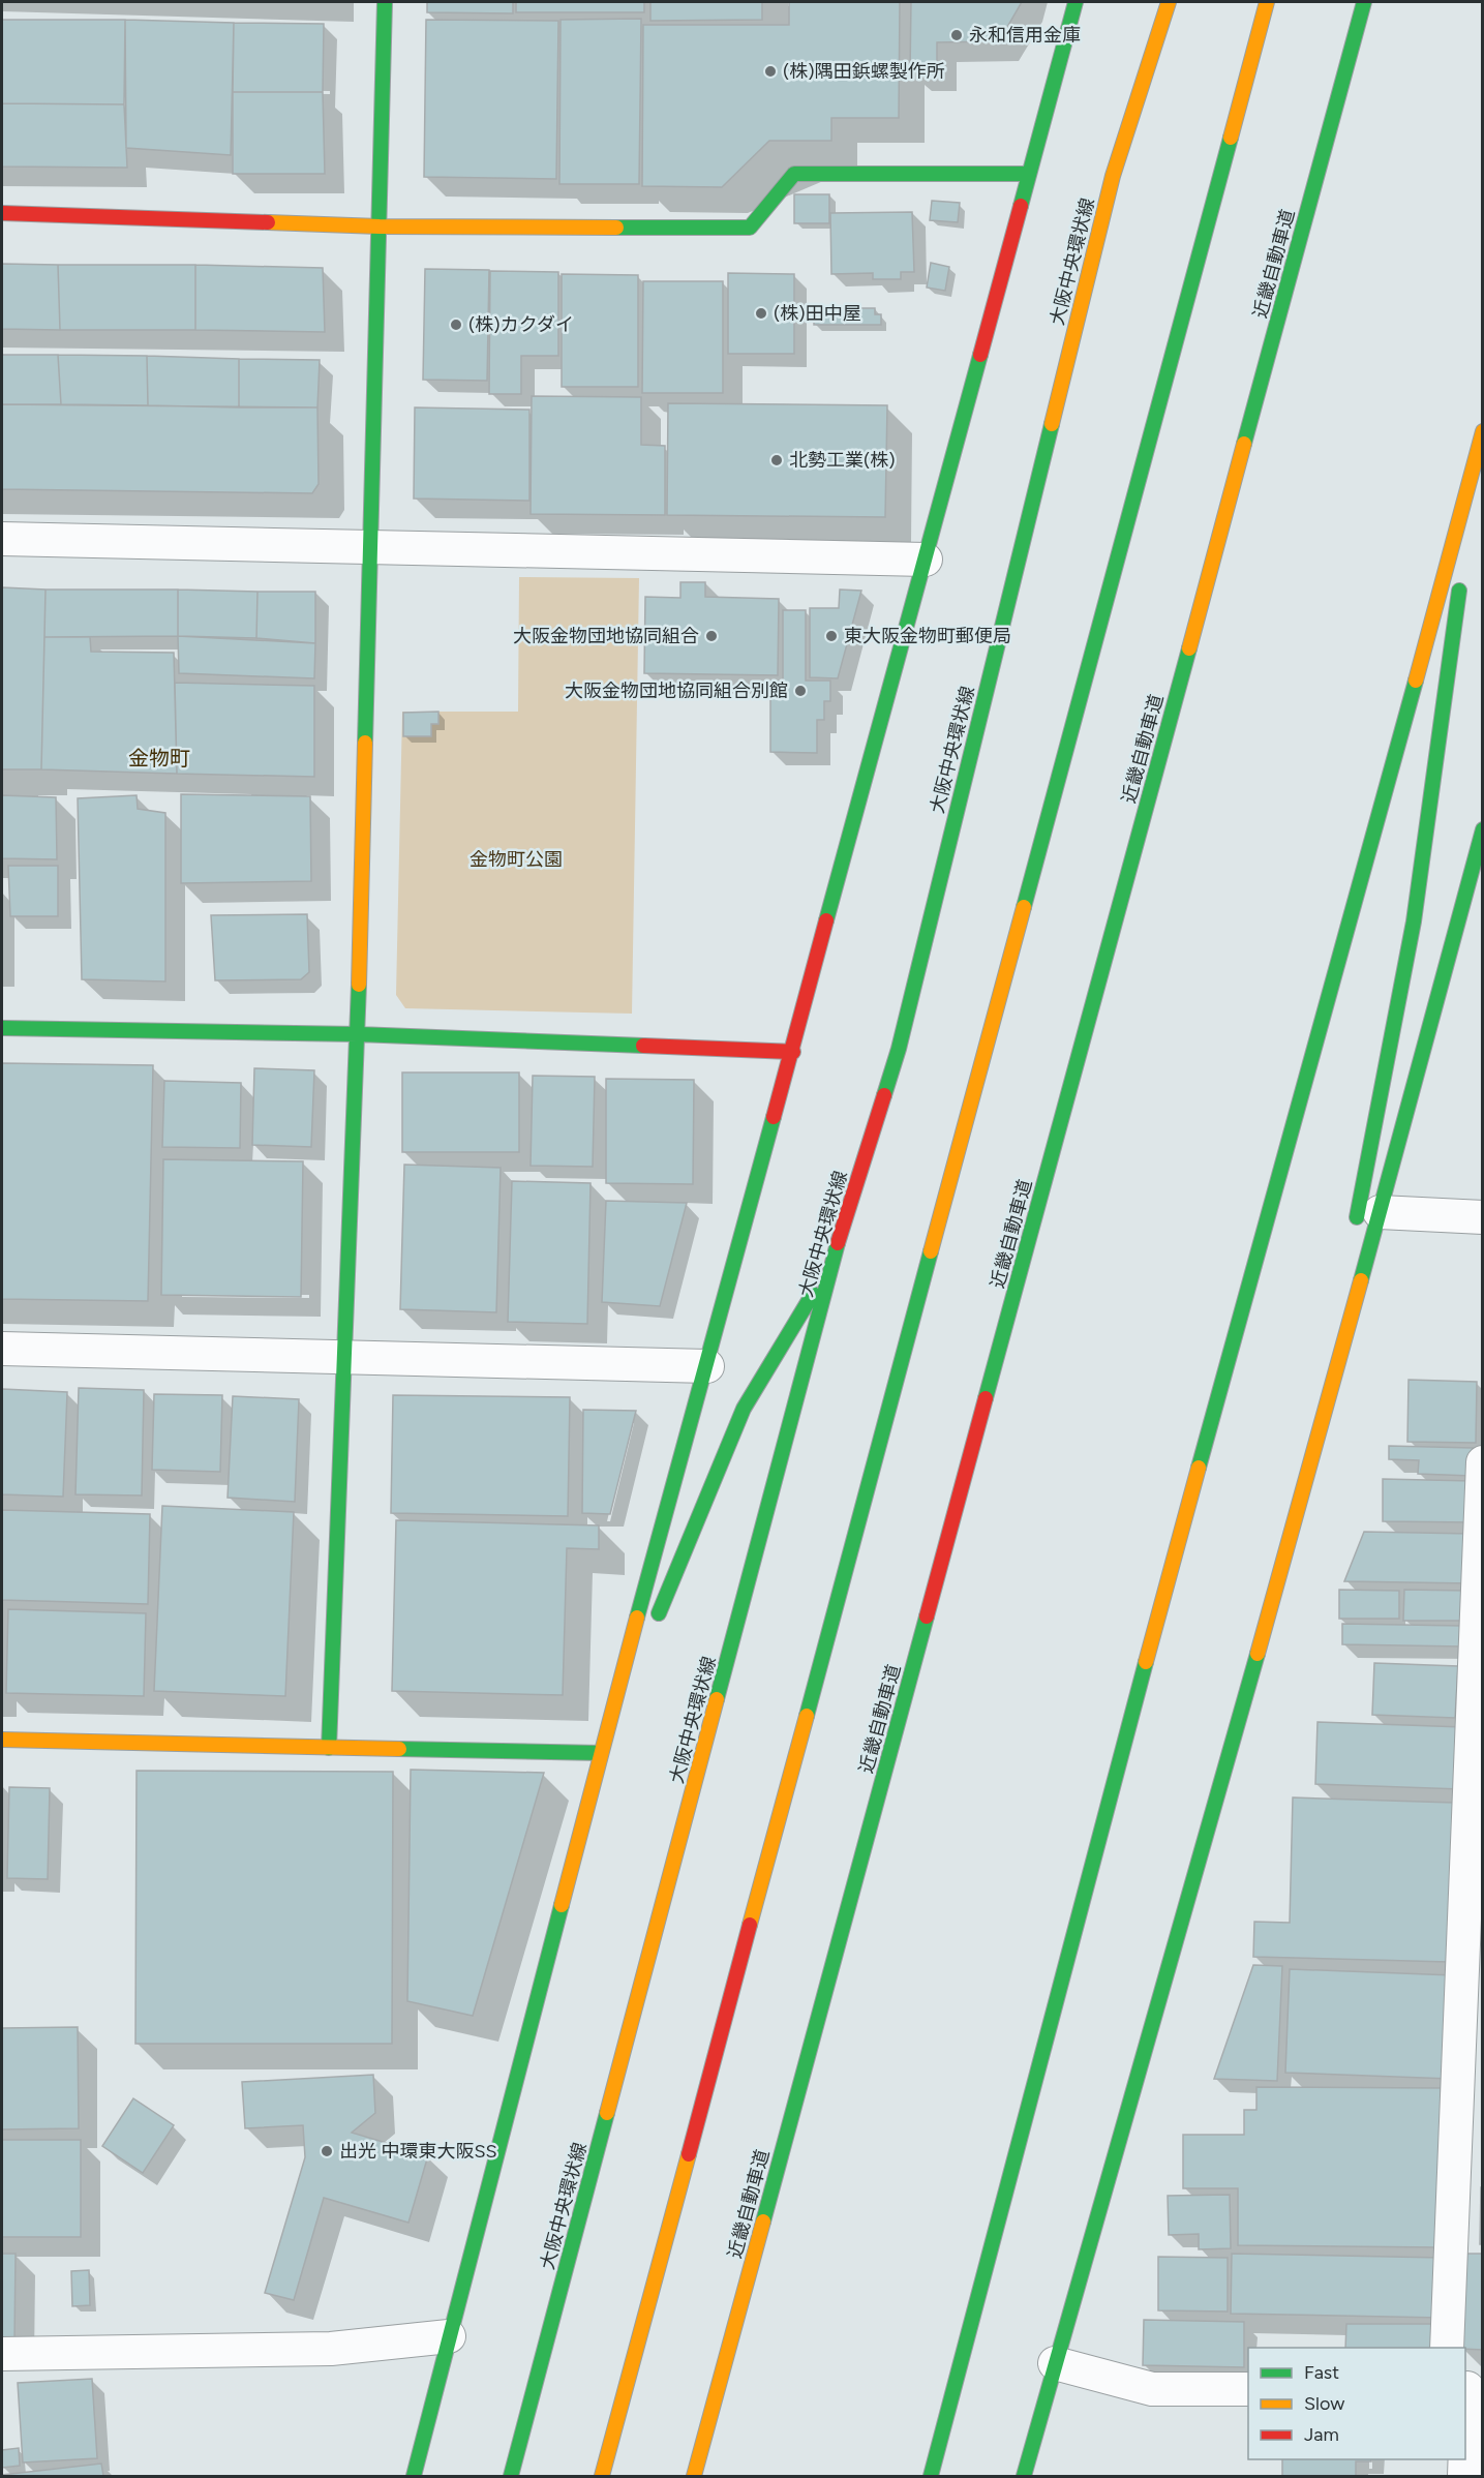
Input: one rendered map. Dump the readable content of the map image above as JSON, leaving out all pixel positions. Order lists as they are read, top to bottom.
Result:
{
  "streets": {
    "main road": ["大阪中央環状線", "近畿自動車道"]
  },
  "districts": ["金物町"],
  "parks": ["金物町公園"],
  "places": [
    "永和信用金庫",
    "(株)隅田鋲螺製作所",
    "(株)田中屋",
    "(株)カクダイ",
    "北勢工業(株)",
    "大阪金物団地協同組合",
    "東大阪金物町郵便局",
    "大阪金物団地協同組合別館",
    "出光 中環東大阪SS"
  ],
  "legend": ["Fast", "Slow", "Jam"]
}
